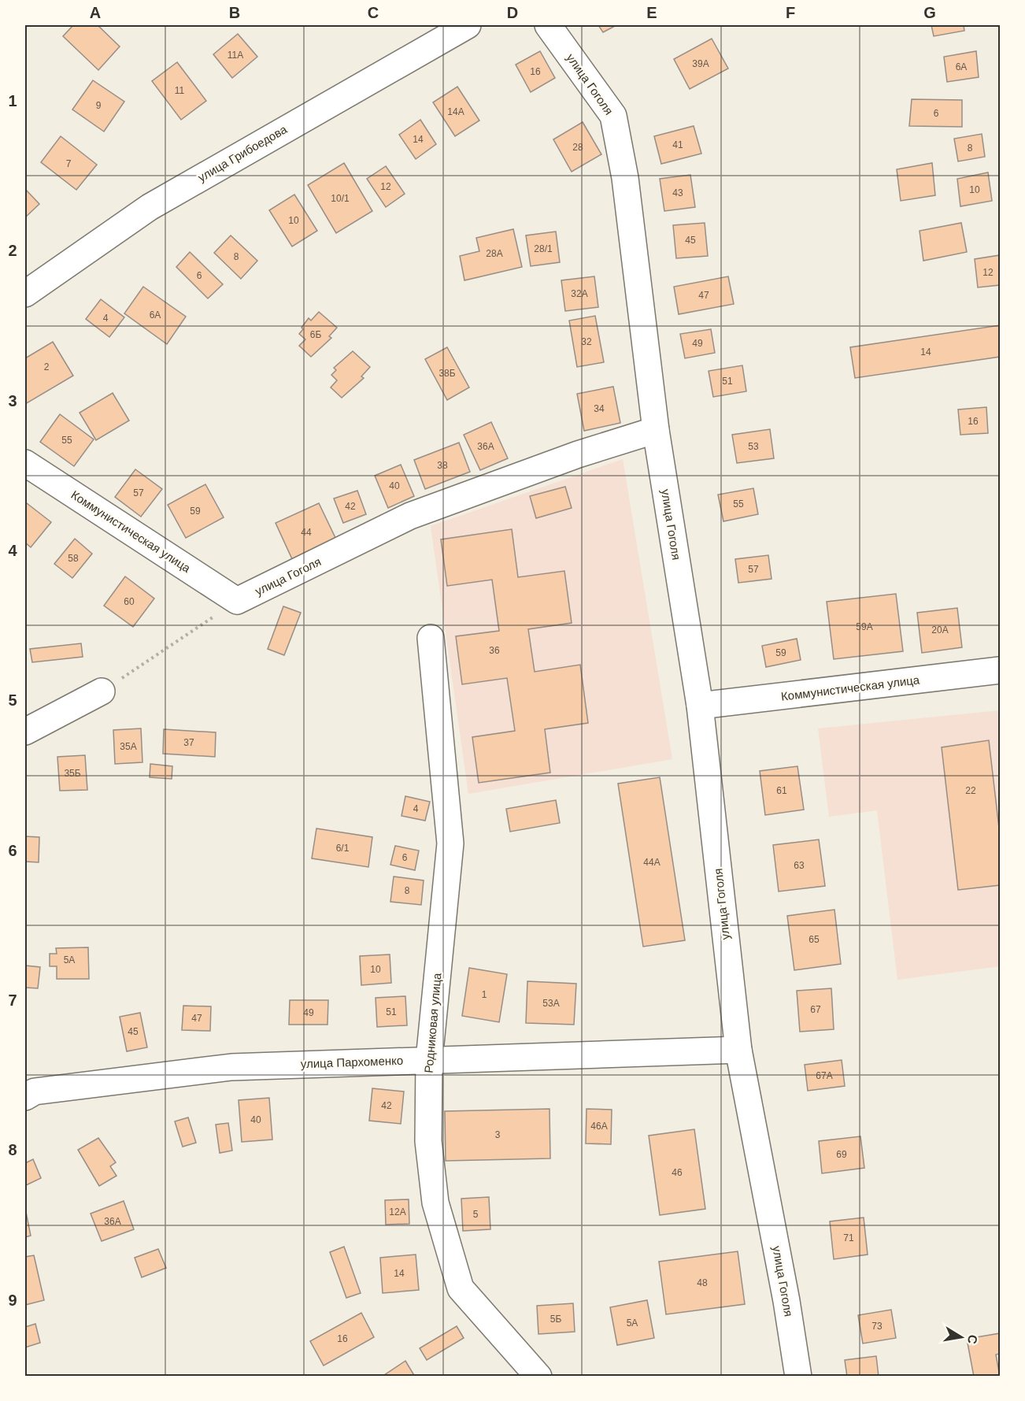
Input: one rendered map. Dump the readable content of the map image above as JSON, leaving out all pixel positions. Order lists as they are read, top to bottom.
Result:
{
  "streets": {
    "street": [
      "улица Гоголя",
      "улица Грибоедова",
      "Коммунистическая улица",
      "Родниковая улица",
      "улица Пархоменко"
    ]
  },
  "crossings": [
    ["улица Гоголя", "Коммунистическая улица"],
    ["улица Гоголя", "улица Пархоменко"],
    ["Родниковая улица", "улица Пархоменко"]
  ],
  "house_numbers": [
    "11А",
    "39А",
    "6А",
    "16",
    "11",
    "9",
    "14А",
    "6",
    "14",
    "41",
    "28",
    "8",
    "7",
    "12",
    "10",
    "43",
    "10/1",
    "10",
    "45",
    "28/1",
    "28А",
    "8",
    "12",
    "6",
    "32А",
    "47",
    "6А",
    "4",
    "6Б",
    "32",
    "49",
    "14",
    "2",
    "38Б",
    "51",
    "34",
    "16",
    "55",
    "36А",
    "53",
    "38",
    "40",
    "57",
    "55",
    "42",
    "59",
    "44",
    "58",
    "57",
    "60",
    "59А",
    "20А",
    "36",
    "59",
    "37",
    "35А",
    "35Б",
    "61",
    "22",
    "4",
    "6/1",
    "6",
    "44А",
    "63",
    "8",
    "65",
    "5А",
    "10",
    "1",
    "53А",
    "67",
    "51",
    "49",
    "47",
    "45",
    "67А",
    "42",
    "40",
    "46А",
    "3",
    "69",
    "46",
    "12А",
    "5",
    "36А",
    "71",
    "14",
    "48",
    "5Б",
    "5А",
    "73",
    "16"
  ],
  "north": "right",
  "grid": {
    "columns": [
      "A",
      "B",
      "C",
      "D",
      "E",
      "F",
      "G"
    ],
    "rows": [
      "1",
      "2",
      "3",
      "4",
      "5",
      "6",
      "7",
      "8",
      "9"
    ]
  }
}
